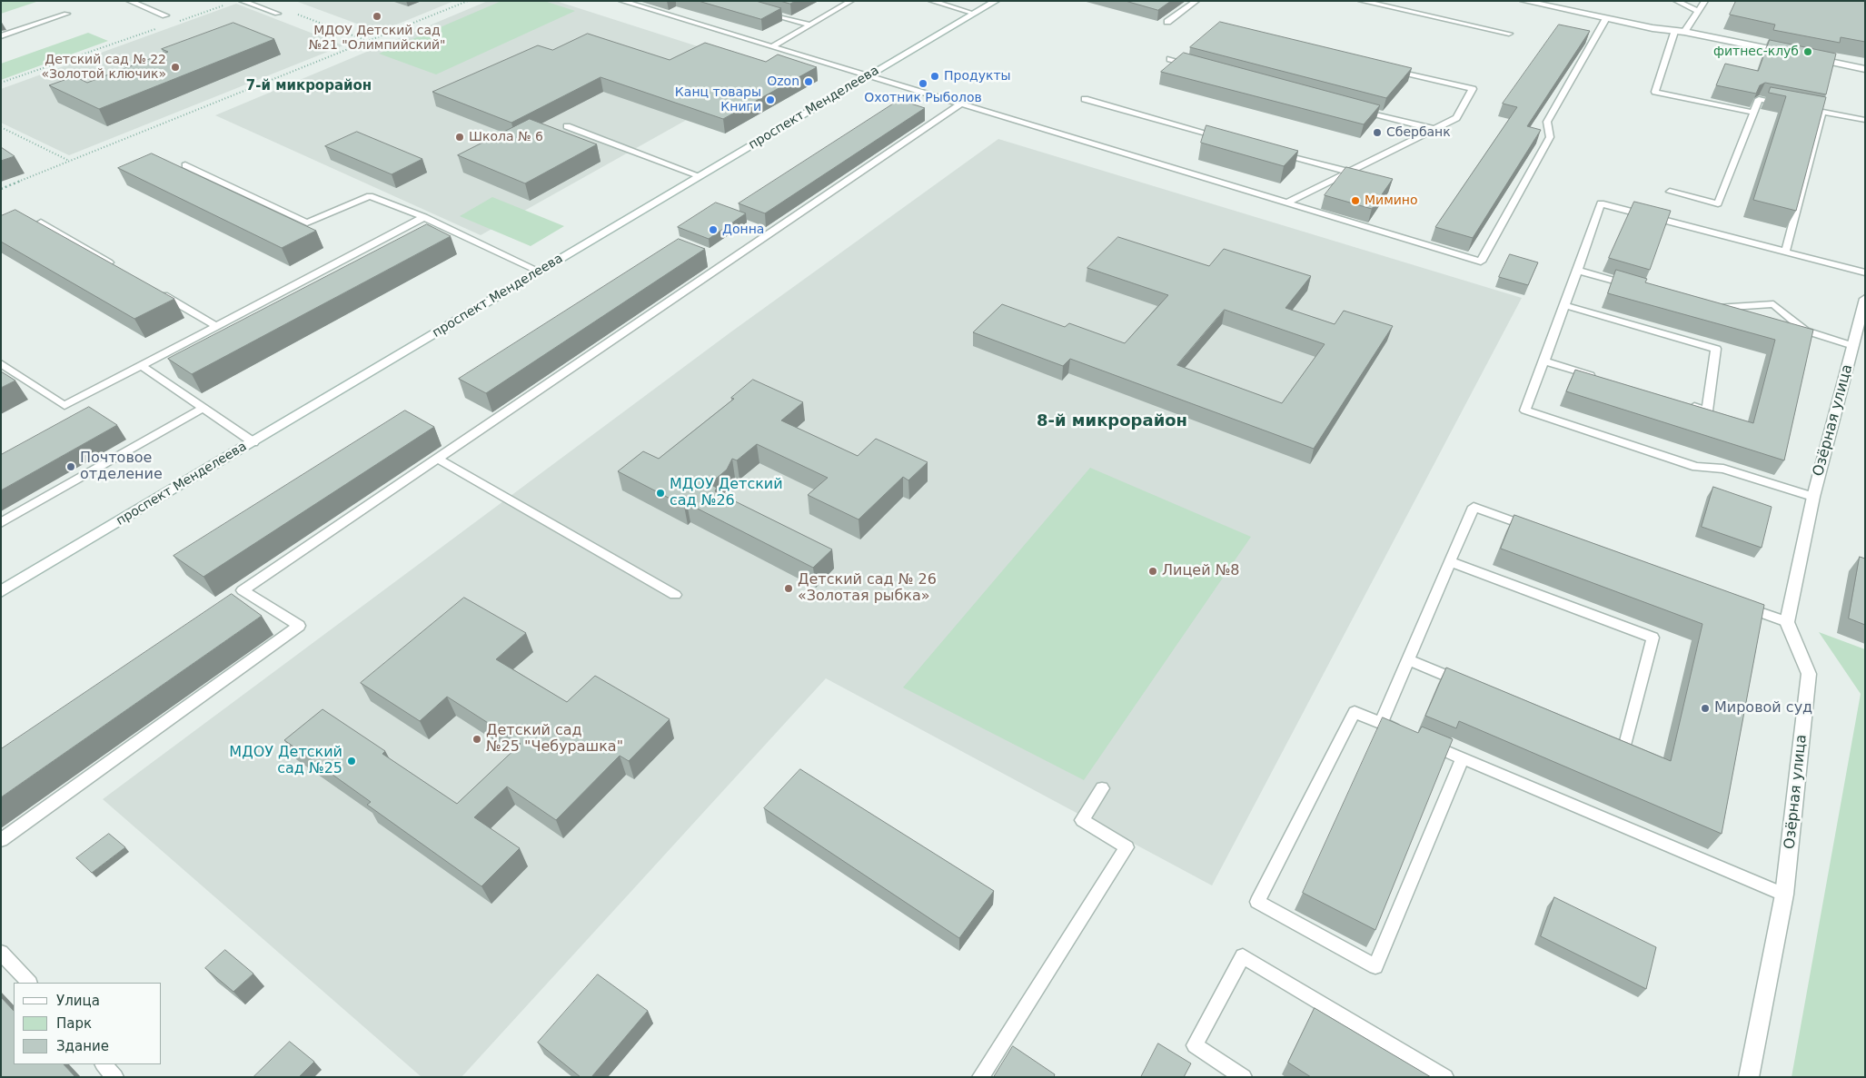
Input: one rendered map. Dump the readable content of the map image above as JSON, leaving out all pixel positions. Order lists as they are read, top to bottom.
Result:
{
  "streets": {
    "street": ["проспект Менделеева", "Озёрная улица"]
  },
  "districts": ["7-й микрорайон", "8-й микрорайон"],
  "places": [
    "МДОУ Детский сад №21 \"Олимпийский\"",
    "фитнес-клуб",
    "Детский сад № 22 «Золотой ключик»",
    "Продукты",
    "Ozon",
    "Охотник Рыболов",
    "Канц товары Книги",
    "Сбербанк",
    "Школа № 6",
    "Мимино",
    "Донна",
    "Почтовое отделение",
    "МДОУ Детский сад №26",
    "Лицей №8",
    "Детский сад № 26 «Золотая рыбка»",
    "Мировой суд",
    "Детский сад №25 \"Чебурашка\"",
    "МДОУ Детский сад №25"
  ],
  "legend": ["Улица", "Парк", "Здание"]
}
